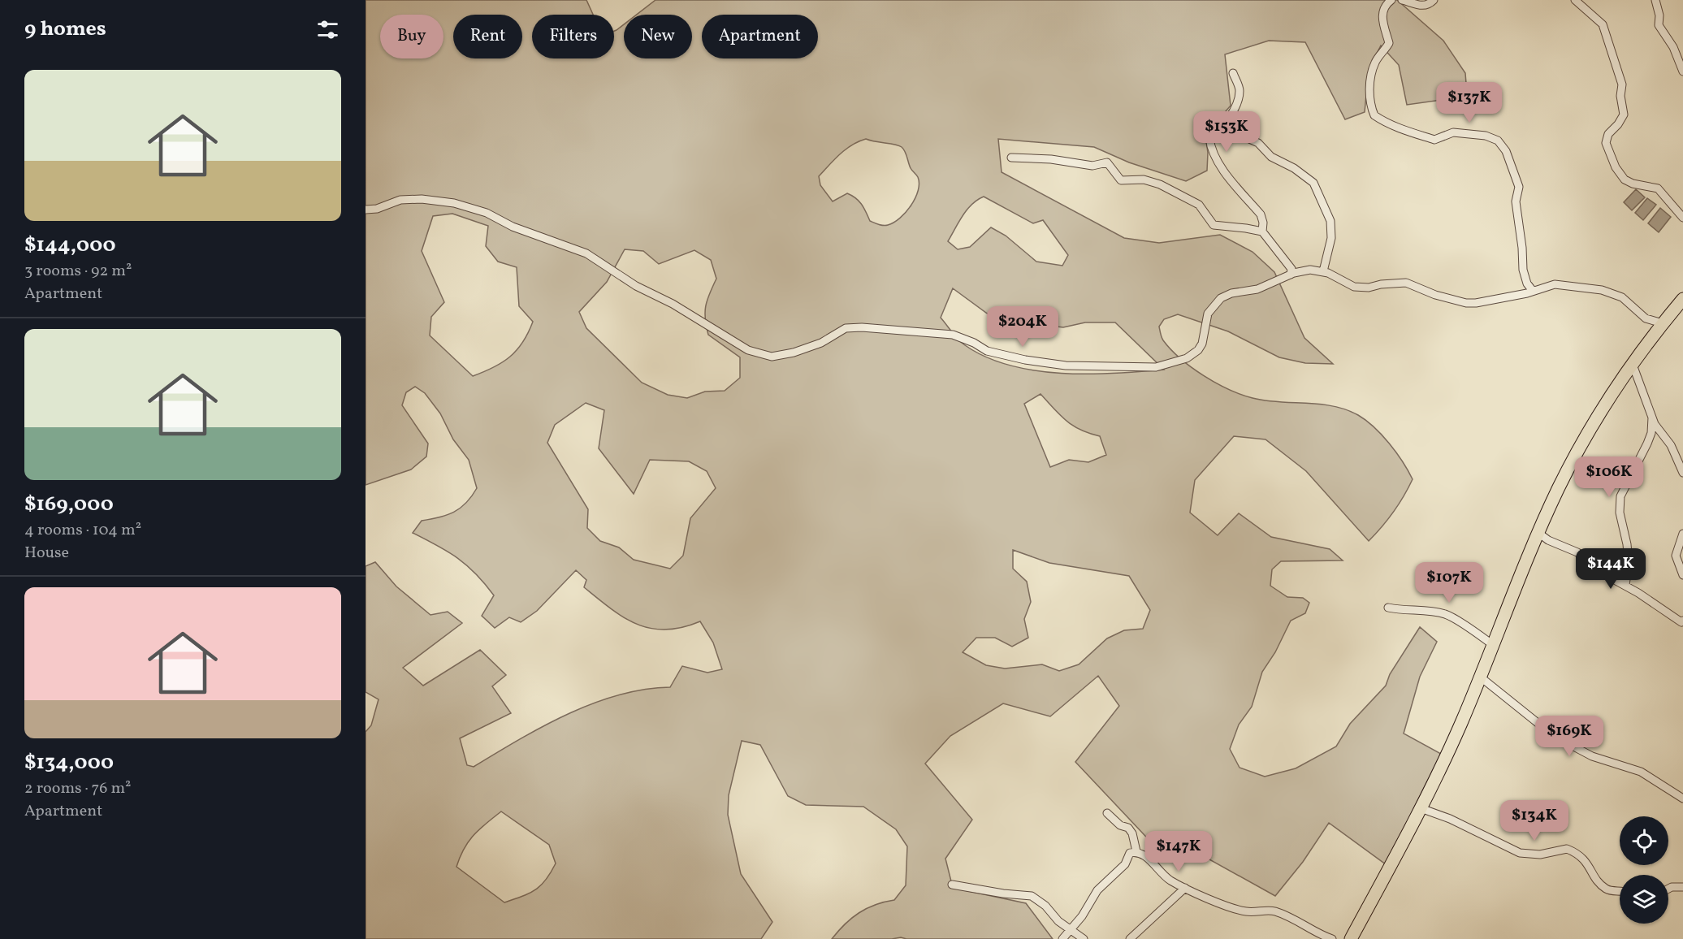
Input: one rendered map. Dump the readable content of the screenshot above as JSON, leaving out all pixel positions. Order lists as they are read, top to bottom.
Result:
{
  "page": {
    "heading": "9 homes",
    "chip": [
      "Buy",
      "Rent",
      "Filters",
      "New",
      "Apartment"
    ],
    "list": [
      {
        "name": "$144,000",
        "note": "3 rooms · 92 m² · Apartment"
      },
      {
        "name": "$169,000",
        "note": "4 rooms · 104 m² · House"
      },
      {
        "name": "$134,000",
        "note": "2 rooms · 76 m² · Apartment"
      }
    ],
    "price": [
      "$137K",
      "$153K",
      "$204K",
      "$106K",
      "$144K",
      "$107K",
      "$169K",
      "$134K",
      "$147K"
    ]
  }
}
